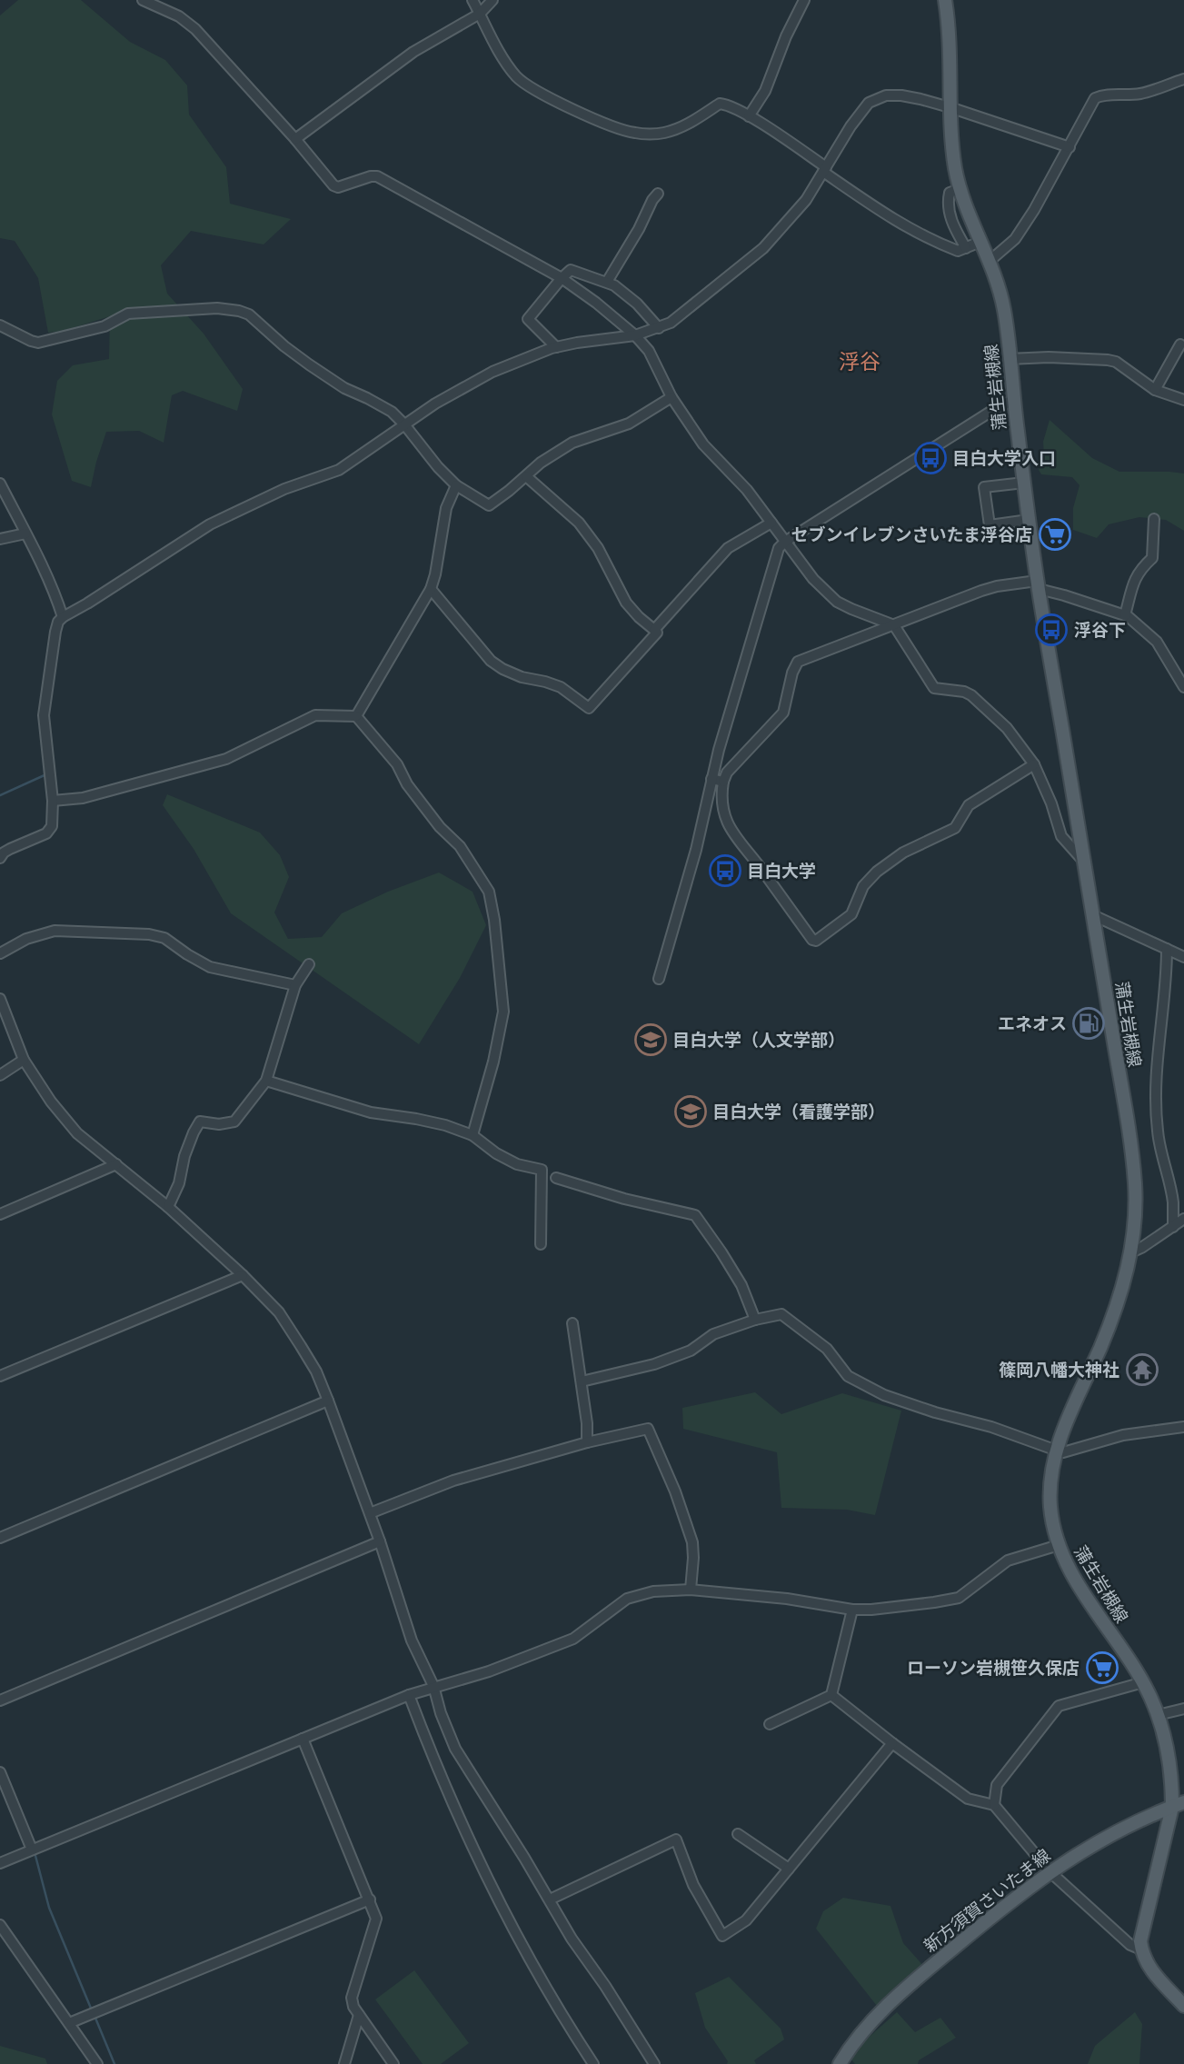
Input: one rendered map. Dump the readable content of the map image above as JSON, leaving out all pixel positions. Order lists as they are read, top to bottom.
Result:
{
  "streets": {
    "main road": ["蒲生岩槻線", "新方須賀さいたま線"]
  },
  "crossings": [
    ["蒲生岩槻線", "新方須賀さいたま線"]
  ],
  "districts": ["浮谷"],
  "places": {
    "bus stop": ["目白大学入口", "浮谷下", "目白大学"],
    "supermarket": ["セブンイレブンさいたま浮谷店", "ローソン岩槻笹久保店"],
    "fuel station": ["エネオス"],
    "school or university": ["目白大学（人文学部）", "目白大学（看護学部）"],
    "temple": ["篠岡八幡大神社"]
  }
}
